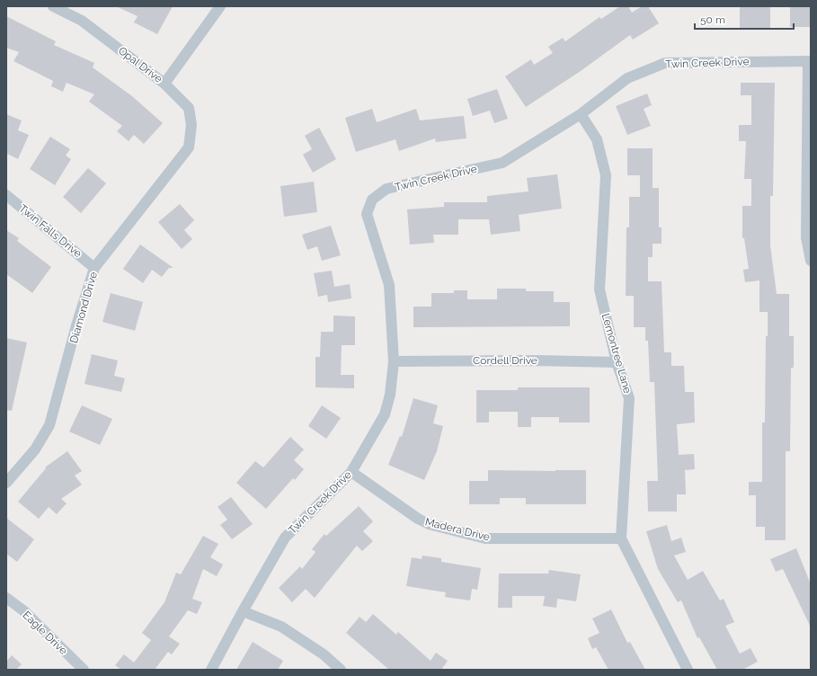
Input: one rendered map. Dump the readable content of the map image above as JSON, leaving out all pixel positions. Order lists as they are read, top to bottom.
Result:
{
  "streets": {
    "street": [
      "Twin Creek Drive",
      "Opal Drive",
      "Twin Falls Drive",
      "Diamond Drive",
      "Lemontree Lane",
      "Cordell Drive",
      "Madera Drive",
      "Eagle Drive"
    ]
  },
  "crossings": [
    ["Twin Creek Drive", "Lemontree Lane"],
    ["Twin Creek Drive", "Cordell Drive"],
    ["Twin Creek Drive", "Madera Drive"],
    ["Opal Drive", "Diamond Drive"],
    ["Twin Falls Drive", "Diamond Drive"],
    ["Lemontree Lane", "Cordell Drive"],
    ["Lemontree Lane", "Madera Drive"]
  ],
  "scale_bar": "50 m"
}
